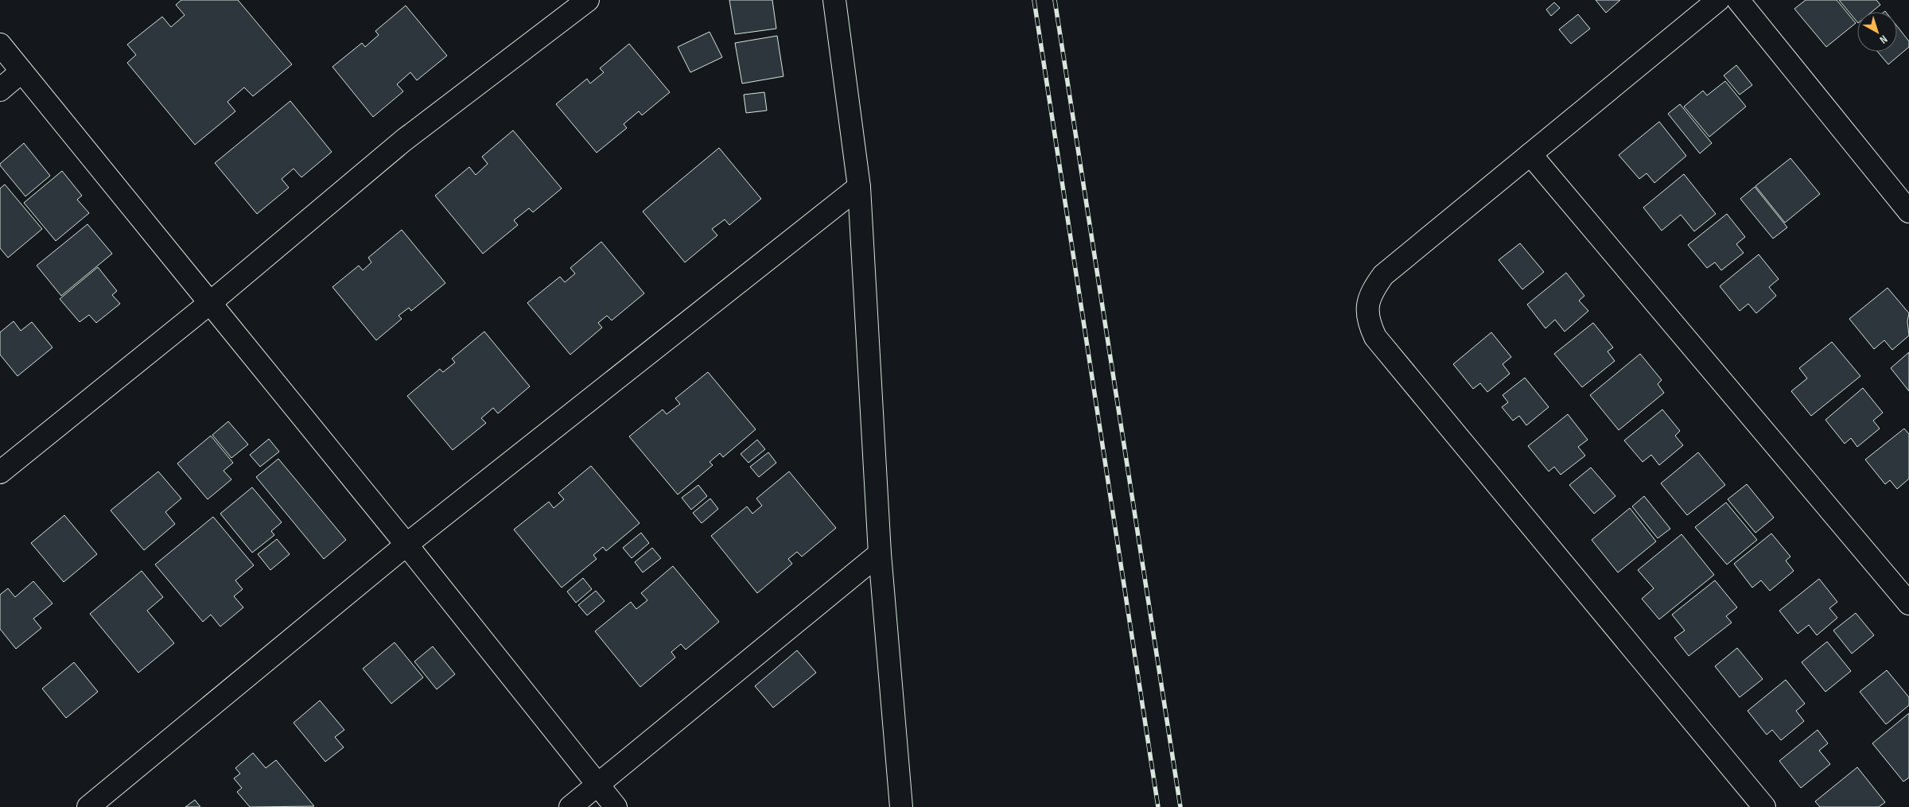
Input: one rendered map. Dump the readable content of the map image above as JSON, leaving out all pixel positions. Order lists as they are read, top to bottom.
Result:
{
  "north": "bottom right"
}
